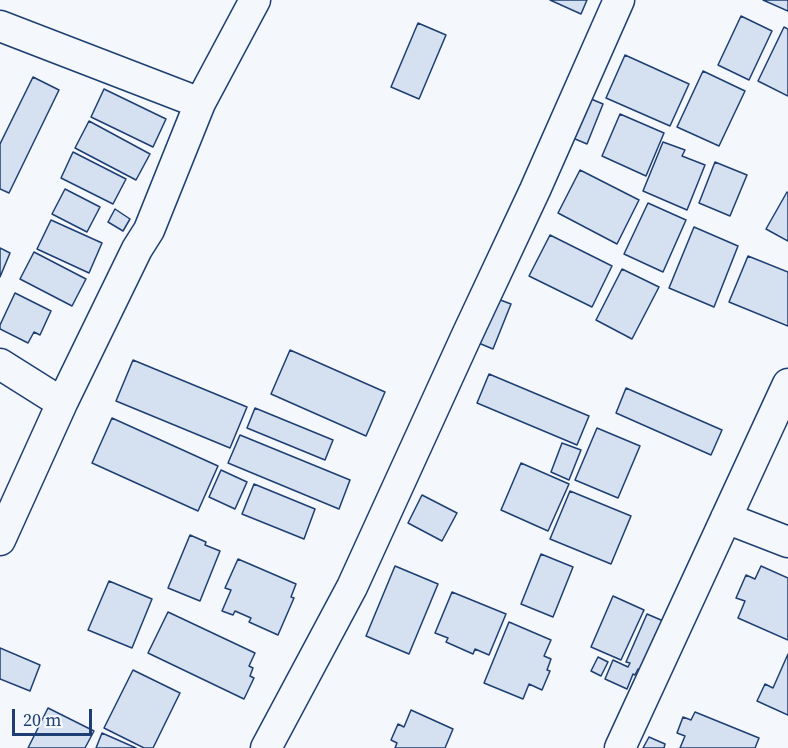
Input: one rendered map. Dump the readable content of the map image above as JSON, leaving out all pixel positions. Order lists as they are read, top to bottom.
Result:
{
  "scale_bar": "20 m"
}
